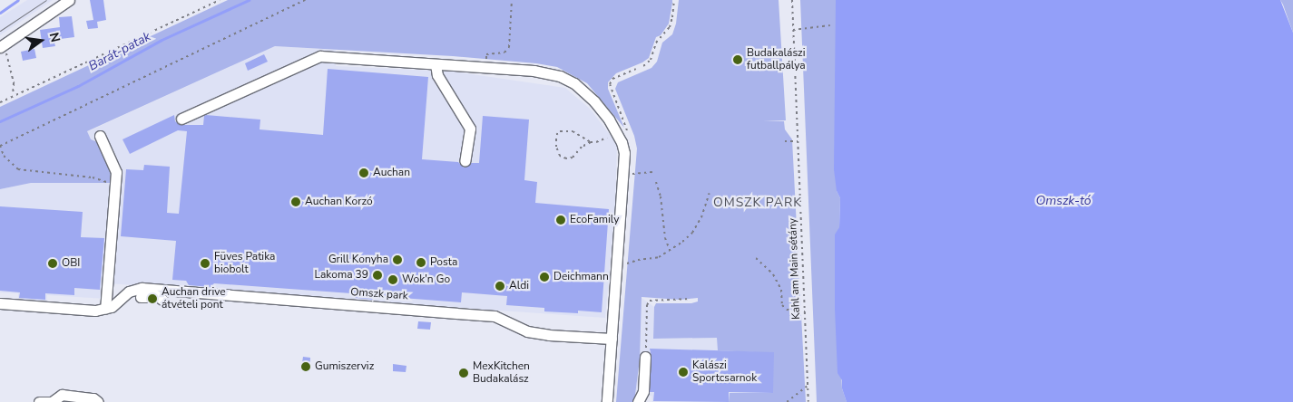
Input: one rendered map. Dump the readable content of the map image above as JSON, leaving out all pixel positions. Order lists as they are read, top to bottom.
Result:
{
  "streets": {
    "street": ["Omszk park"],
    "path": ["Kahl am Main sétány"]
  },
  "districts": ["OMSZK PARK"],
  "water": ["Barát-patak", "Omszk-tó"],
  "places": [
    "Budakalászi futballpálya",
    "Auchan",
    "Auchan Korzó",
    "EcoFamily",
    "Grill Konyha",
    "Posta",
    "OBI",
    "Füves Patika biobolt",
    "Lakoma 39",
    "Deichmann",
    "Wok'n Go",
    "Aldi",
    "Auchan drive átvételi pont",
    "Gumiszerviz",
    "Kalászi Sportcsarnok",
    "MexKitchen Budakalász"
  ],
  "north": "right"
}
